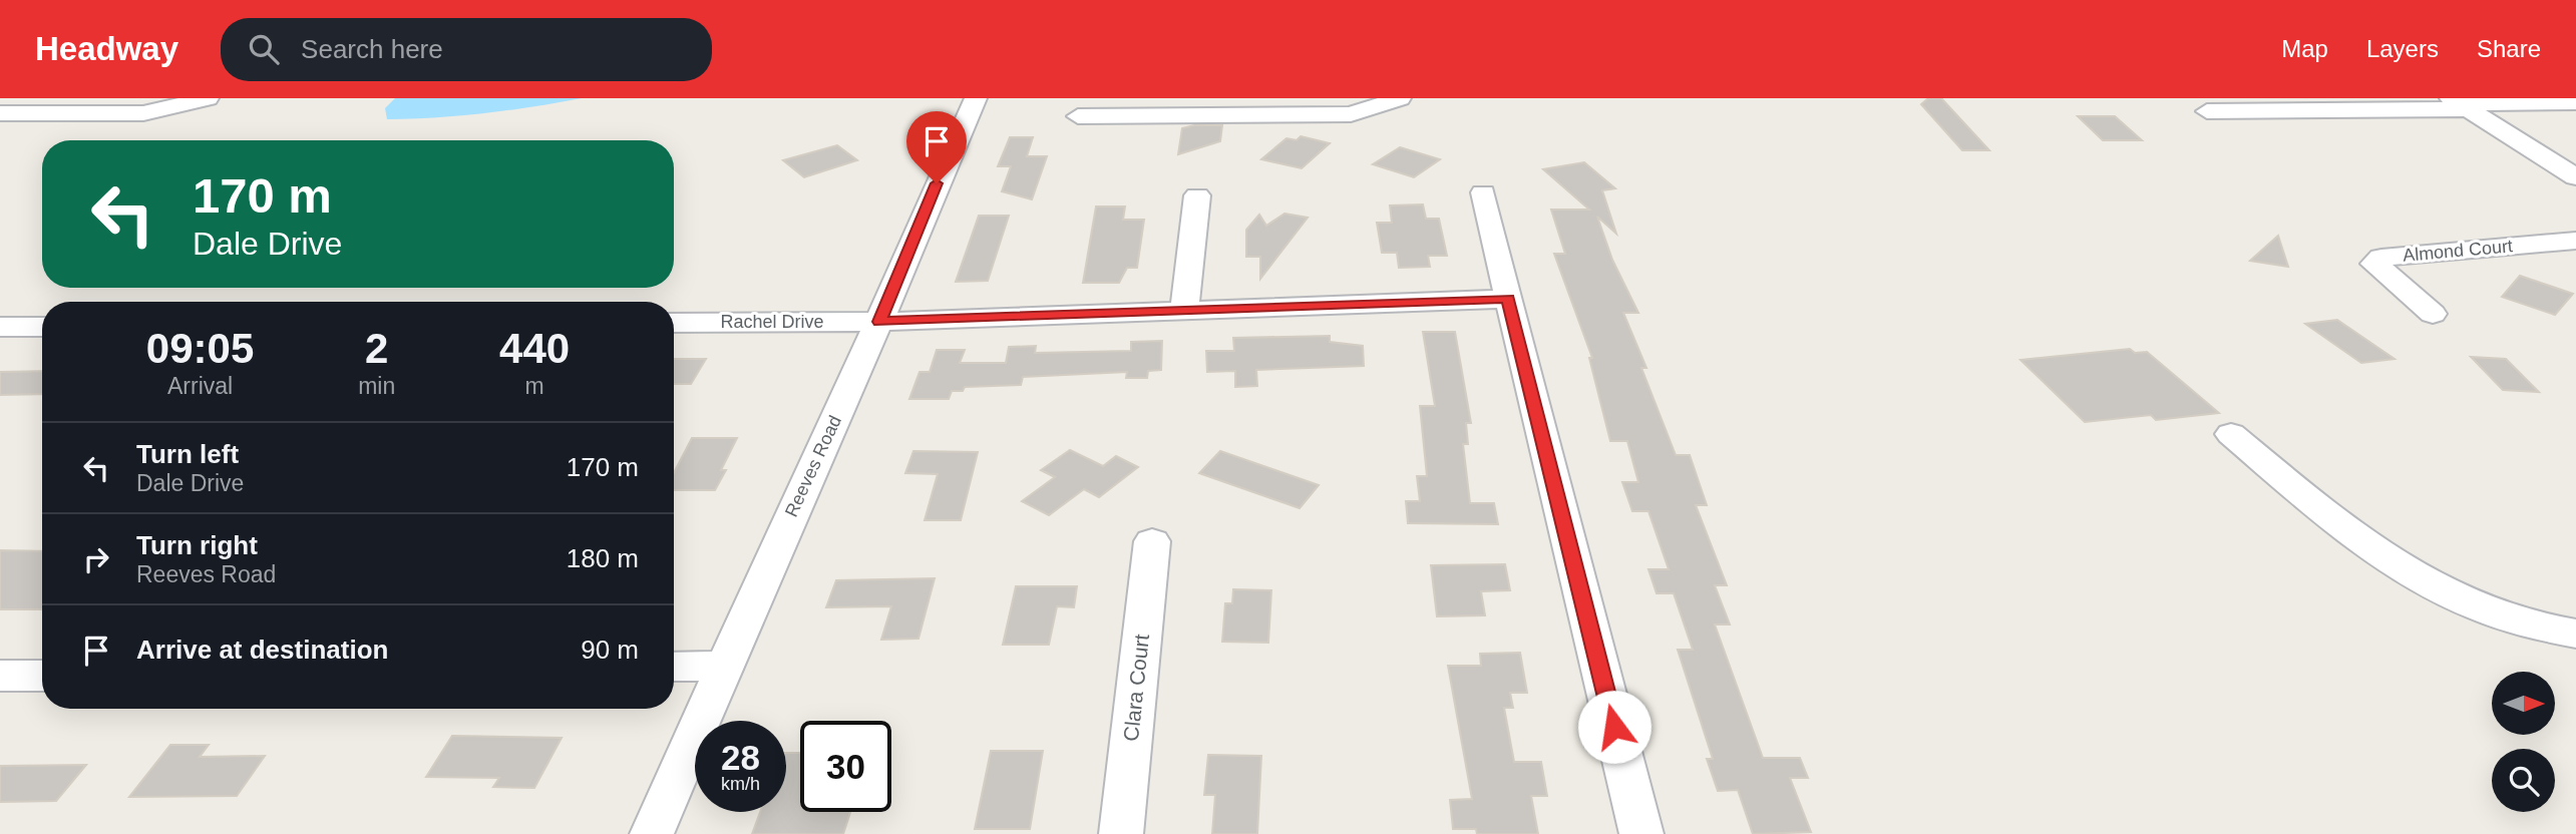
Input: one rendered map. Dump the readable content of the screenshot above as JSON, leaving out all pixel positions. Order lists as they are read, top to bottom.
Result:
{
  "streets": {
    "street": [
      "Almond Court",
      "Rachel Drive",
      "Reeves Road",
      "Clara Court"
    ]
  },
  "crossings": [
    ["Rachel Drive", "Reeves Road"]
  ],
  "north": "right",
  "page": {
    "header": "Headway",
    "search": "Search here",
    "nav": ["Map", "Layers", "Share"],
    "turn": ["170 m", "Dale Drive"],
    "eta": [
      "09:05",
      "Arrival",
      "2",
      "min",
      "440",
      "m"
    ],
    "list": [
      {
        "name": "Turn left",
        "note": "Dale Drive",
        "value": "170 m"
      },
      {
        "name": "Turn right",
        "note": "Reeves Road",
        "value": "180 m"
      },
      {
        "name": "Arrive at destination",
        "value": "90 m"
      }
    ],
    "speed": "28 km/h",
    "limit": "30"
  }
}
